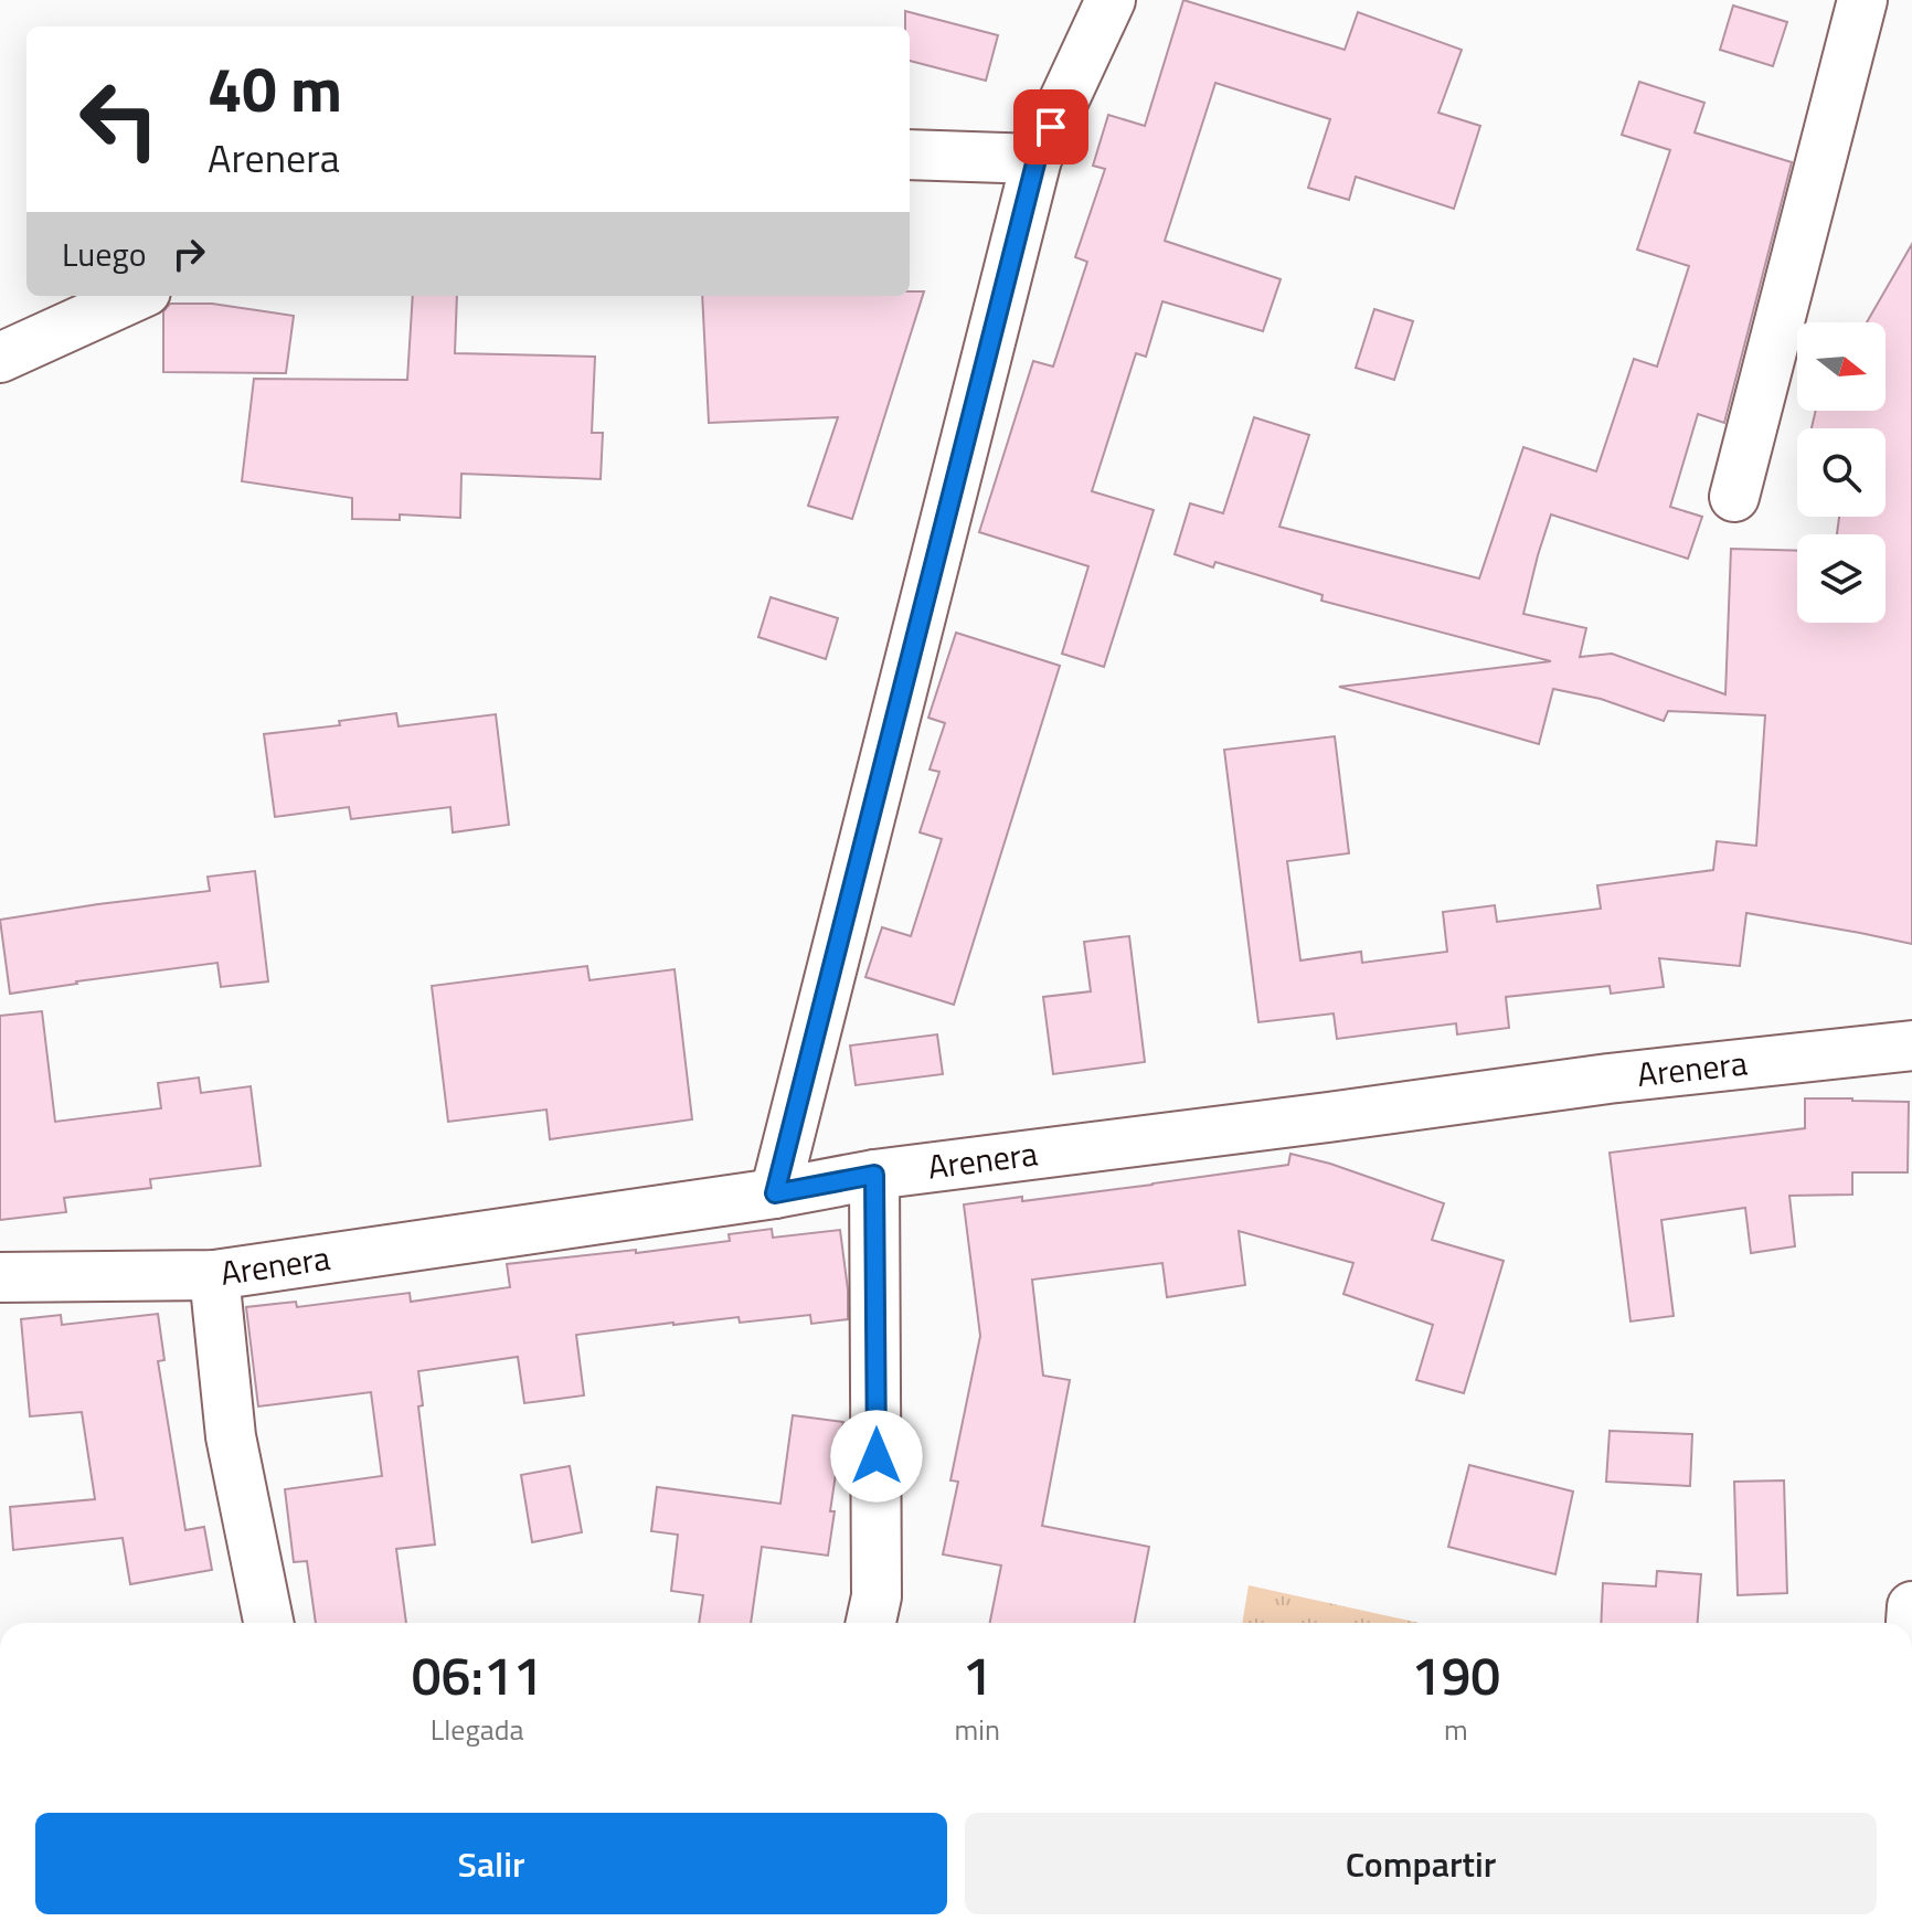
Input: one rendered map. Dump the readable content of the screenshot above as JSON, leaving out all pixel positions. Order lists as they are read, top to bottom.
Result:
{
  "streets": {
    "street": ["Arenera"]
  },
  "north": "right",
  "page": {
    "turn": ["40 m", "Arenera"],
    "then": "Luego",
    "eta": [
      "06:11",
      "Llegada",
      "1",
      "min",
      "190",
      "m"
    ],
    "buttons": ["Salir", "Compartir"]
  }
}
